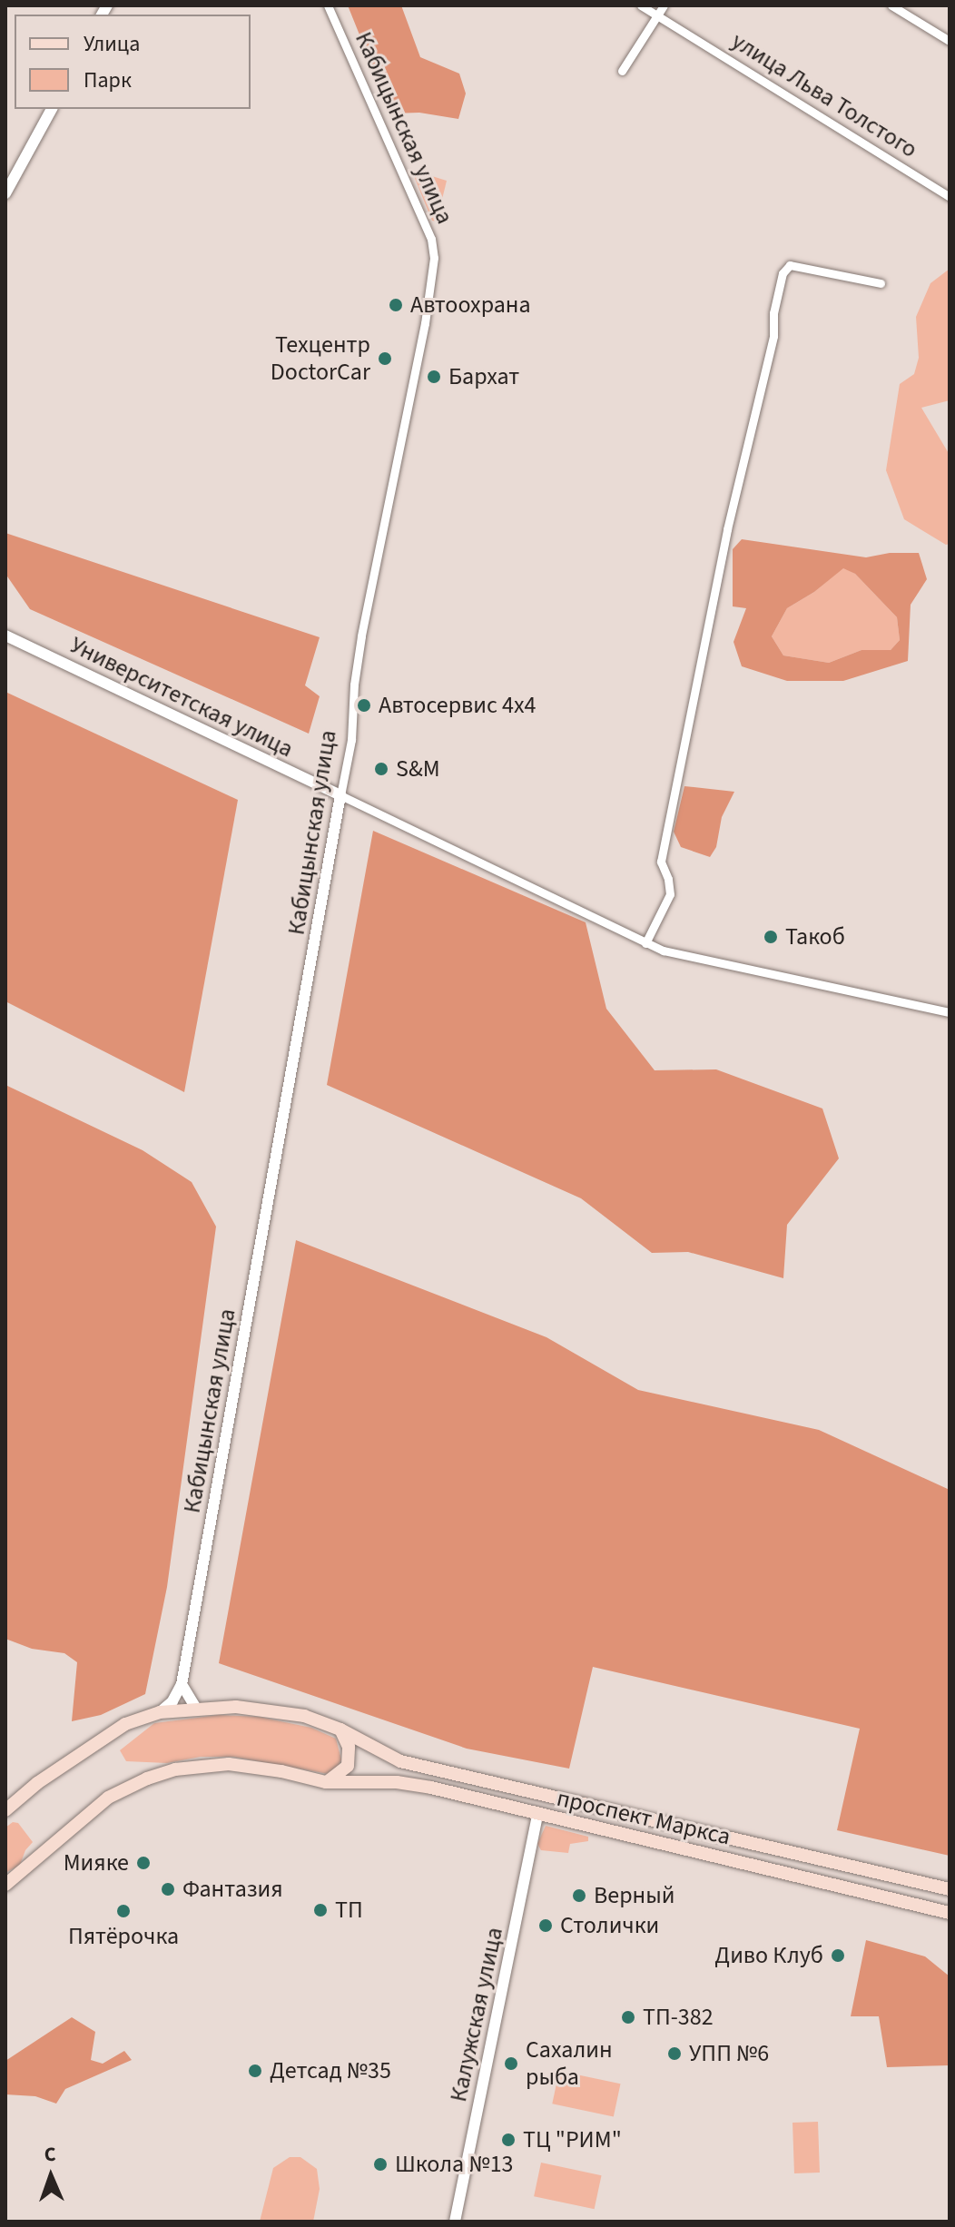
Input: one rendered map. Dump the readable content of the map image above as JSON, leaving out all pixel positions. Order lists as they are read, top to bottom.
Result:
{
  "streets": {
    "main road": ["проспект Маркса"],
    "street": [
      "улица Льва Толстого",
      "Кабицынская улица",
      "Университетская улица",
      "Калужская улица"
    ]
  },
  "crossings": [
    ["Кабицынская улица", "Университетская улица"],
    ["проспект Маркса", "Калужская улица"]
  ],
  "places": [
    "Автоохрана",
    "Техцентр DoctorCar",
    "Бархат",
    "Автосервис 4х4",
    "S&M",
    "Такоб",
    "Мияке",
    "Фантазия",
    "Верный",
    "ТП",
    "Пятёрочка",
    "Столички",
    "Диво Клуб",
    "ТП-382",
    "УПП №6",
    "Сахалин рыба",
    "Детсад №35",
    "ТЦ \"РИМ\"",
    "Школа №13"
  ],
  "legend": ["Улица", "Парк"],
  "north": "top"
}
